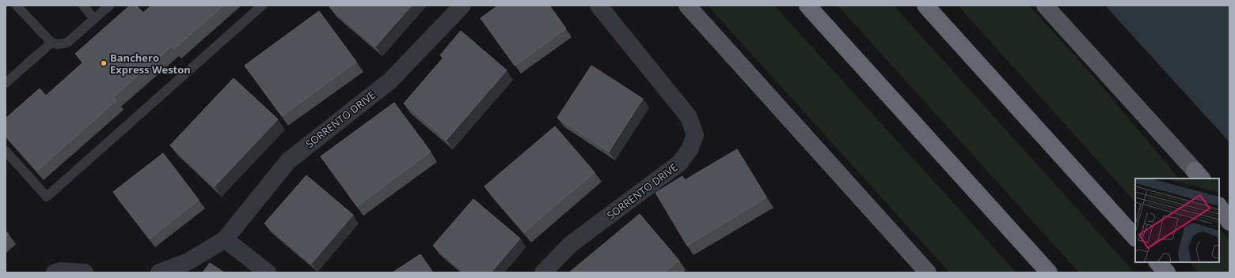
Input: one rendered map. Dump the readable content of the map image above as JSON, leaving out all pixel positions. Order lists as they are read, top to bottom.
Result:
{
  "streets": {
    "street": ["SORRENTO DRIVE"]
  },
  "places": ["Banchero Express Weston"]
}
